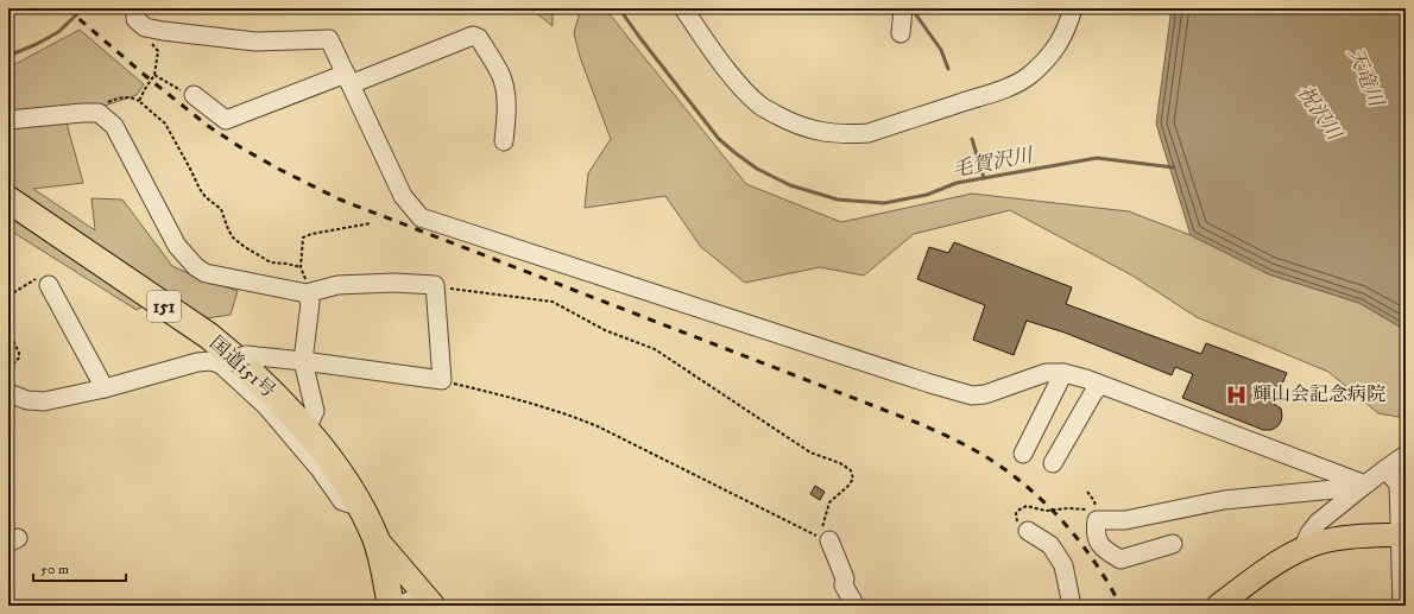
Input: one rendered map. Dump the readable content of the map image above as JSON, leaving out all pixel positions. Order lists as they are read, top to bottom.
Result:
{
  "streets": {
    "highway": ["151", "国道151号"]
  },
  "water": ["天竜川", "祝沢川", "毛賀沢川"],
  "places": {
    "hospital": ["輝山会記念病院"]
  },
  "scale_bar": "50 m"
}
